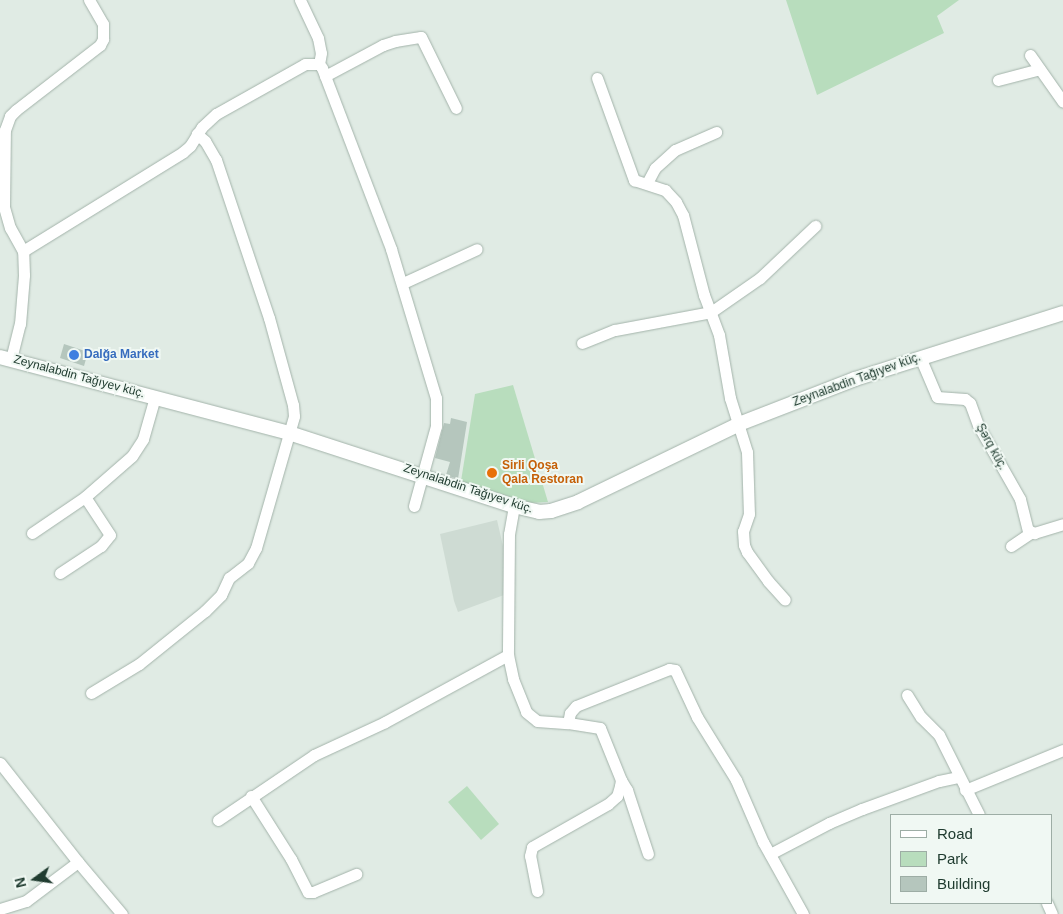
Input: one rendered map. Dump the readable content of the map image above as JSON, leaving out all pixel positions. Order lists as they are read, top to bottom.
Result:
{
  "streets": {
    "street": ["Zeynalabdin Tağıyev küç.", "Şərq küç."]
  },
  "crossings": [
    ["Zeynalabdin Tağıyev küç.", "Şərq küç."]
  ],
  "places": ["Dalğa Market", "Sirli Qoşa Qala Restoran"],
  "legend": ["Road", "Park", "Building"],
  "north": "left"
}
